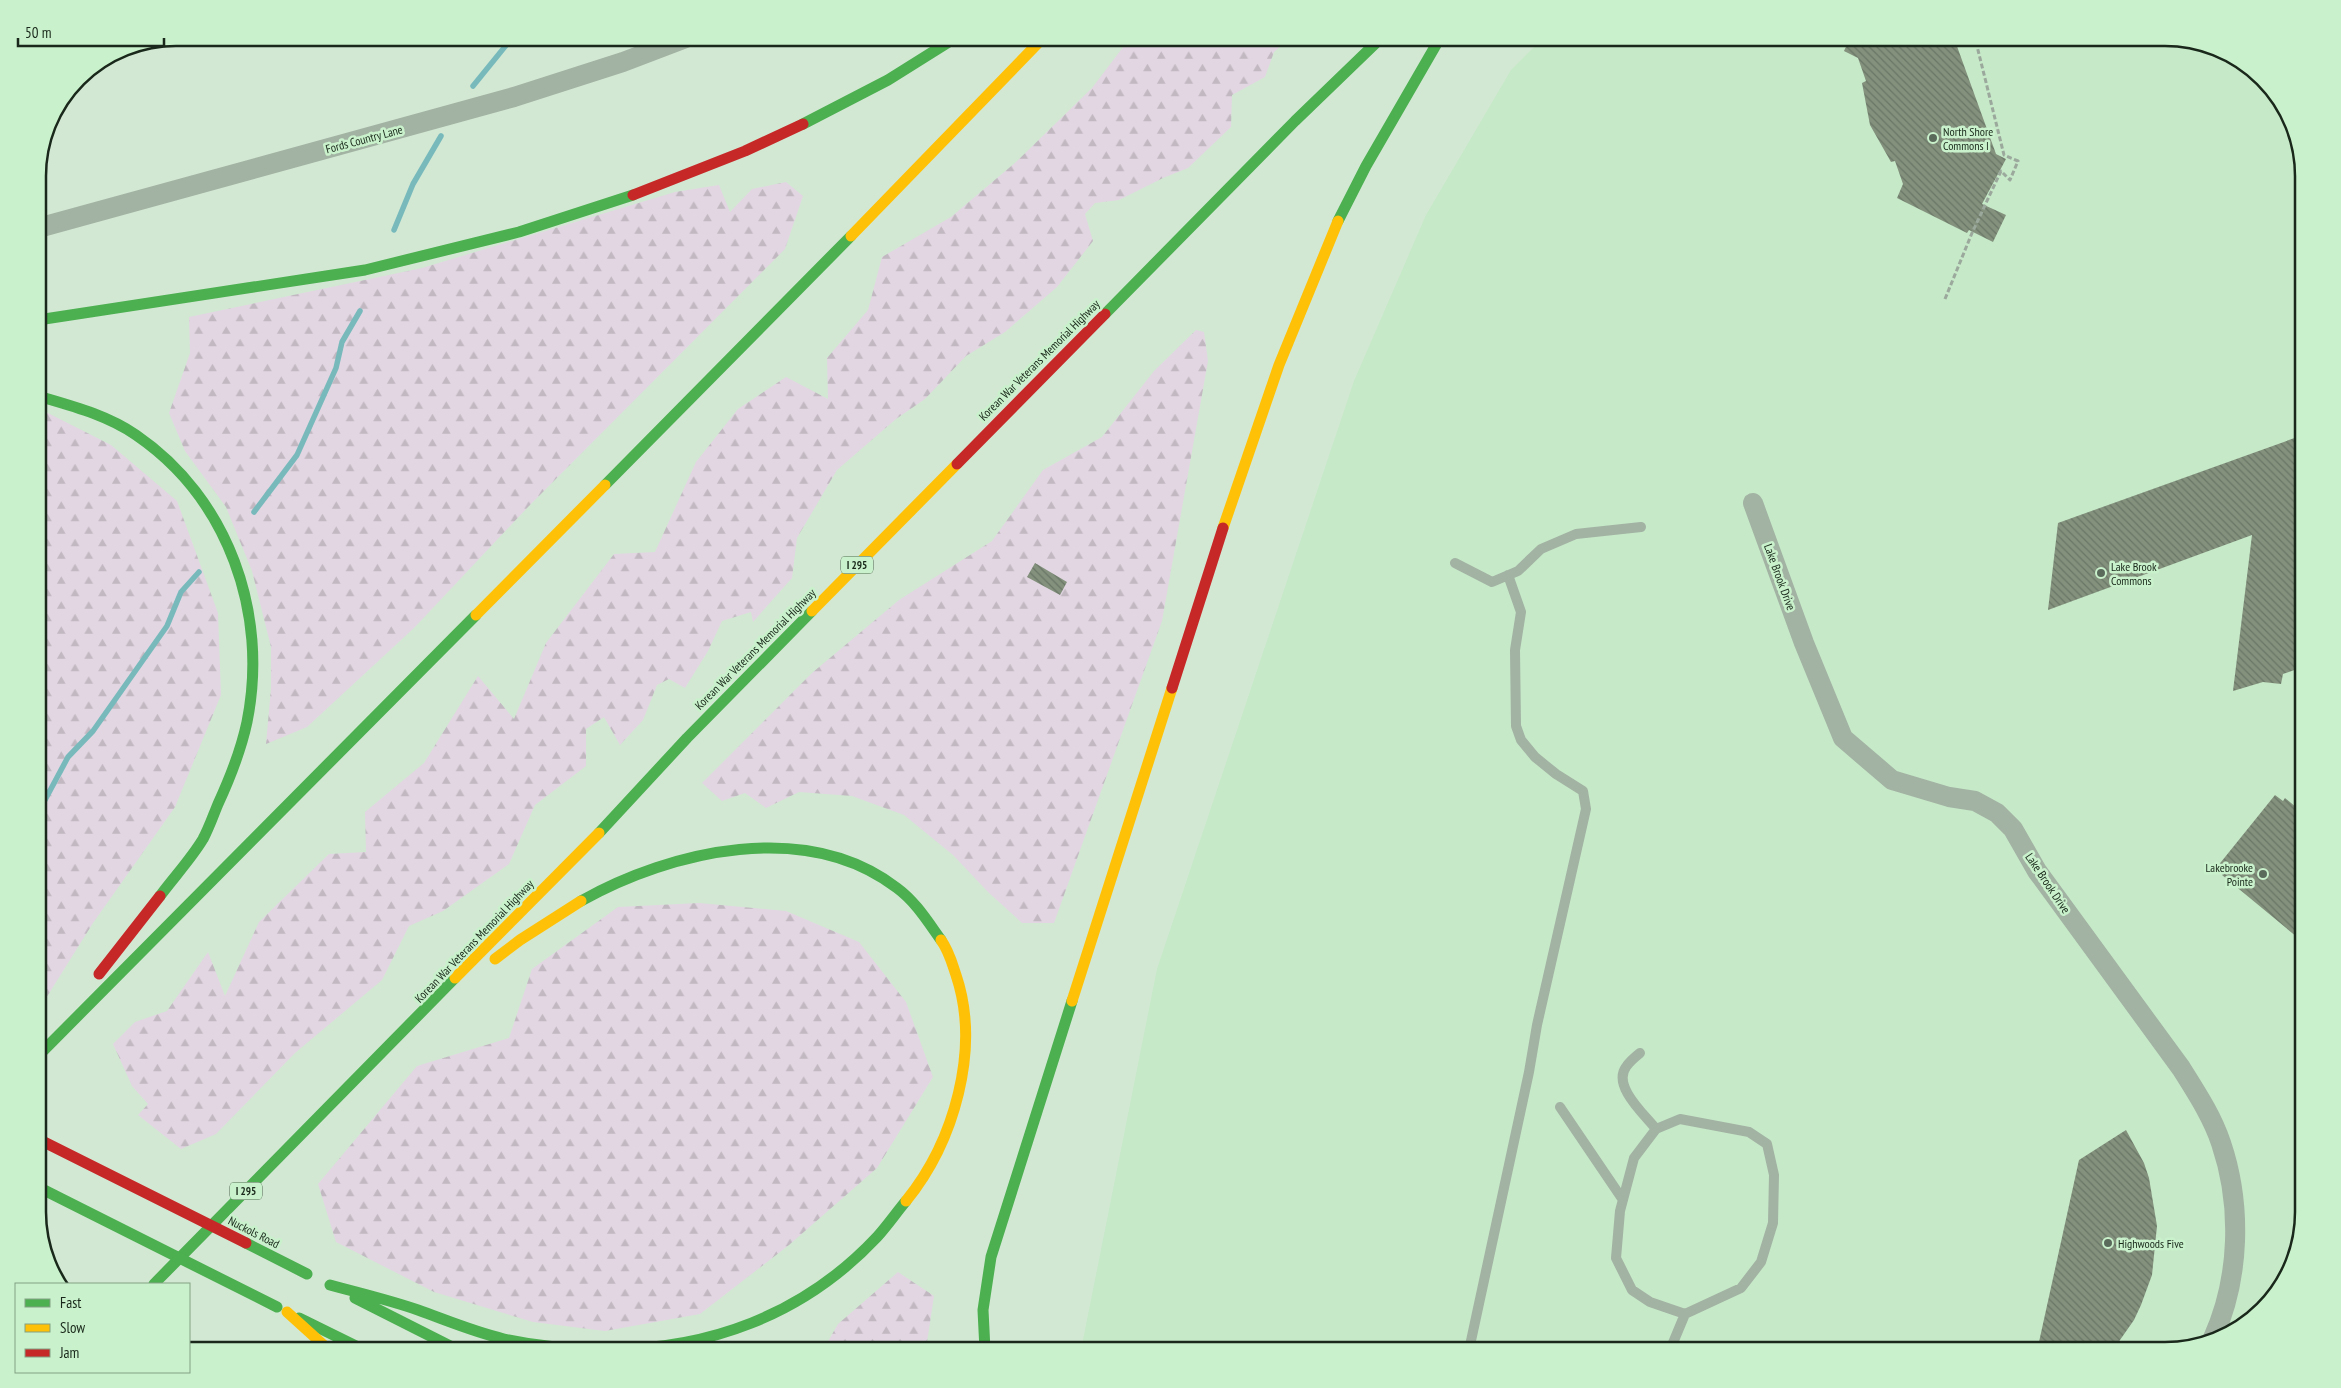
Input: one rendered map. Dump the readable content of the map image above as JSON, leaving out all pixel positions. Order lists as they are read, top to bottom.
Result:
{
  "streets": {
    "main road": ["Korean War Veterans Memorial Highway", "I 295", "Nuckols Road"],
    "street": ["Fords Country Lane", "Lake Brook Drive"]
  },
  "places": [
    "North Shore Commons I",
    "Lake Brook Commons",
    "Lakebrooke Pointe",
    "Highwoods Five"
  ],
  "legend": ["Fast", "Slow", "Jam"],
  "scale_bar": "50 m"
}
